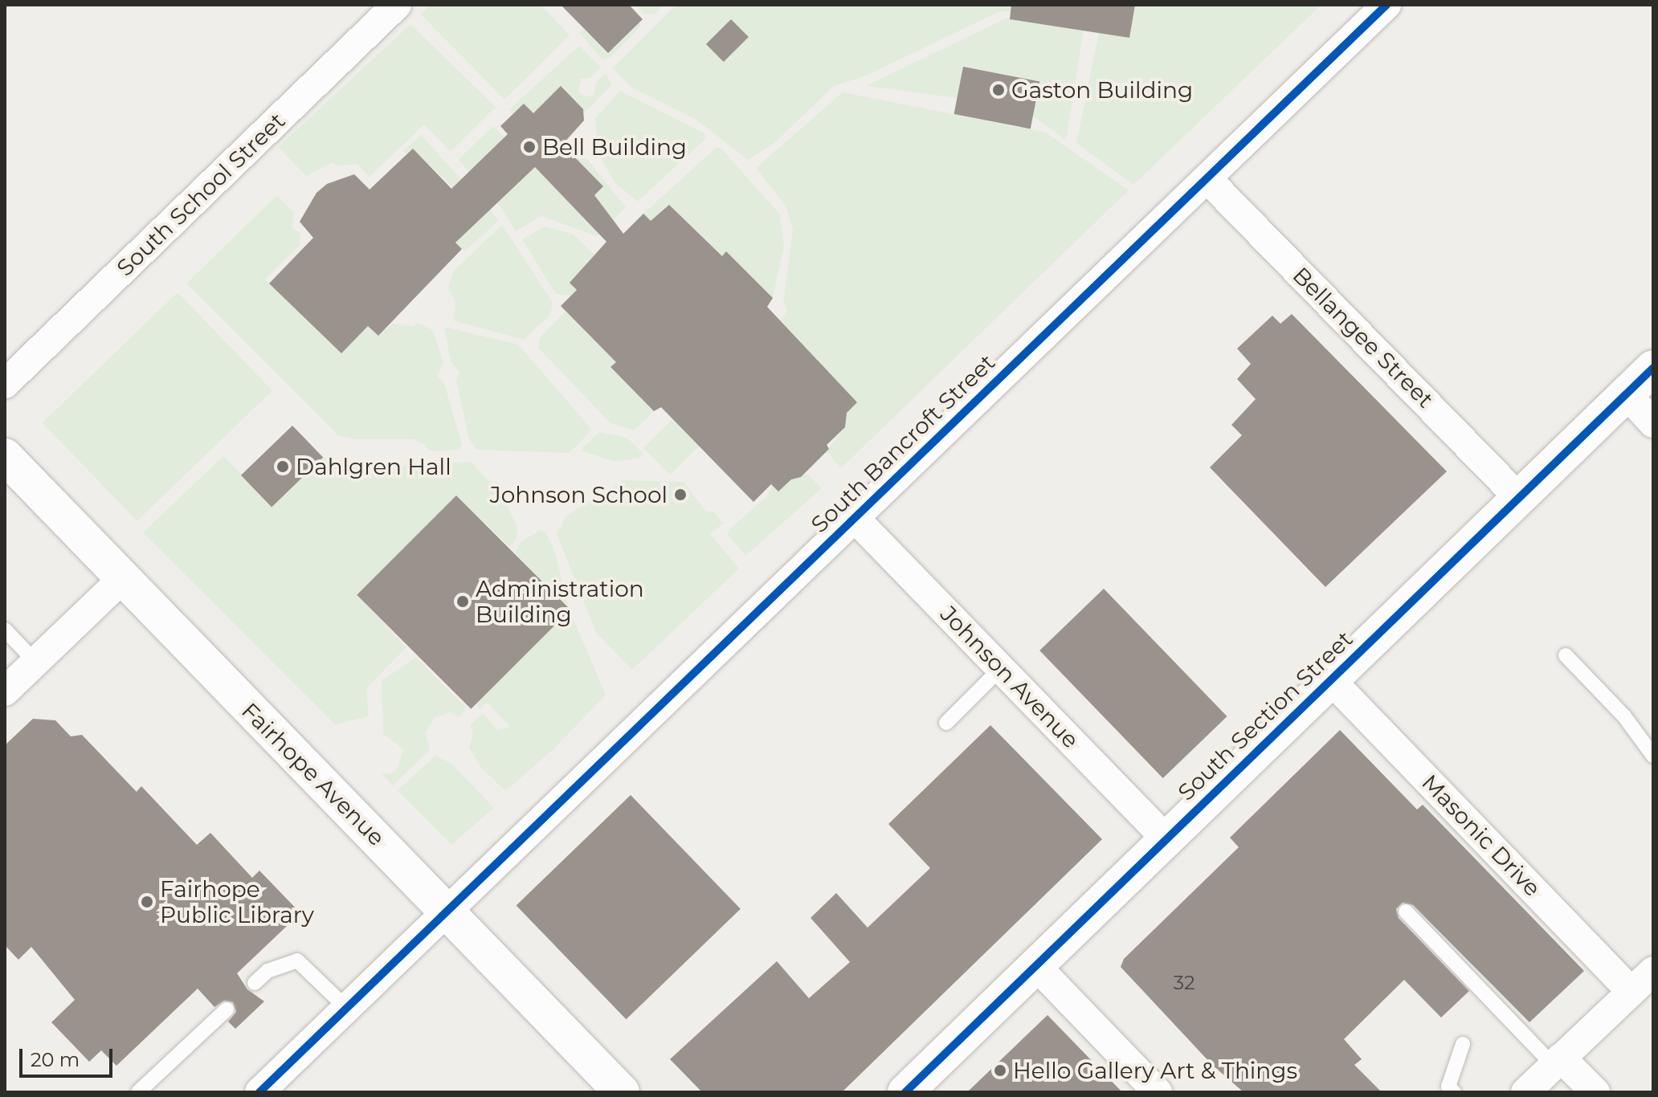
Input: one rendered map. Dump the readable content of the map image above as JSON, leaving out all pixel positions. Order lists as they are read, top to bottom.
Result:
{
  "streets": {
    "street": [
      "South School Street",
      "Bellangee Street",
      "South Bancroft Street",
      "Johnson Avenue",
      "South Section Street",
      "Fairhope Avenue",
      "Masonic Drive"
    ]
  },
  "crossings": [
    ["Bellangee Street", "South Bancroft Street"],
    ["Bellangee Street", "South Section Street"],
    ["South Bancroft Street", "Johnson Avenue"],
    ["South Bancroft Street", "Fairhope Avenue"],
    ["Johnson Avenue", "South Section Street"],
    ["South Section Street", "Masonic Drive"]
  ],
  "places": [
    "Gaston Building",
    "Bell Building",
    "Dahlgren Hall",
    "Johnson School",
    "Administration Building",
    "Fairhope Public Library",
    "Hello Gallery Art & Things"
  ],
  "house_numbers": ["32"],
  "scale_bar": "20 m"
}
